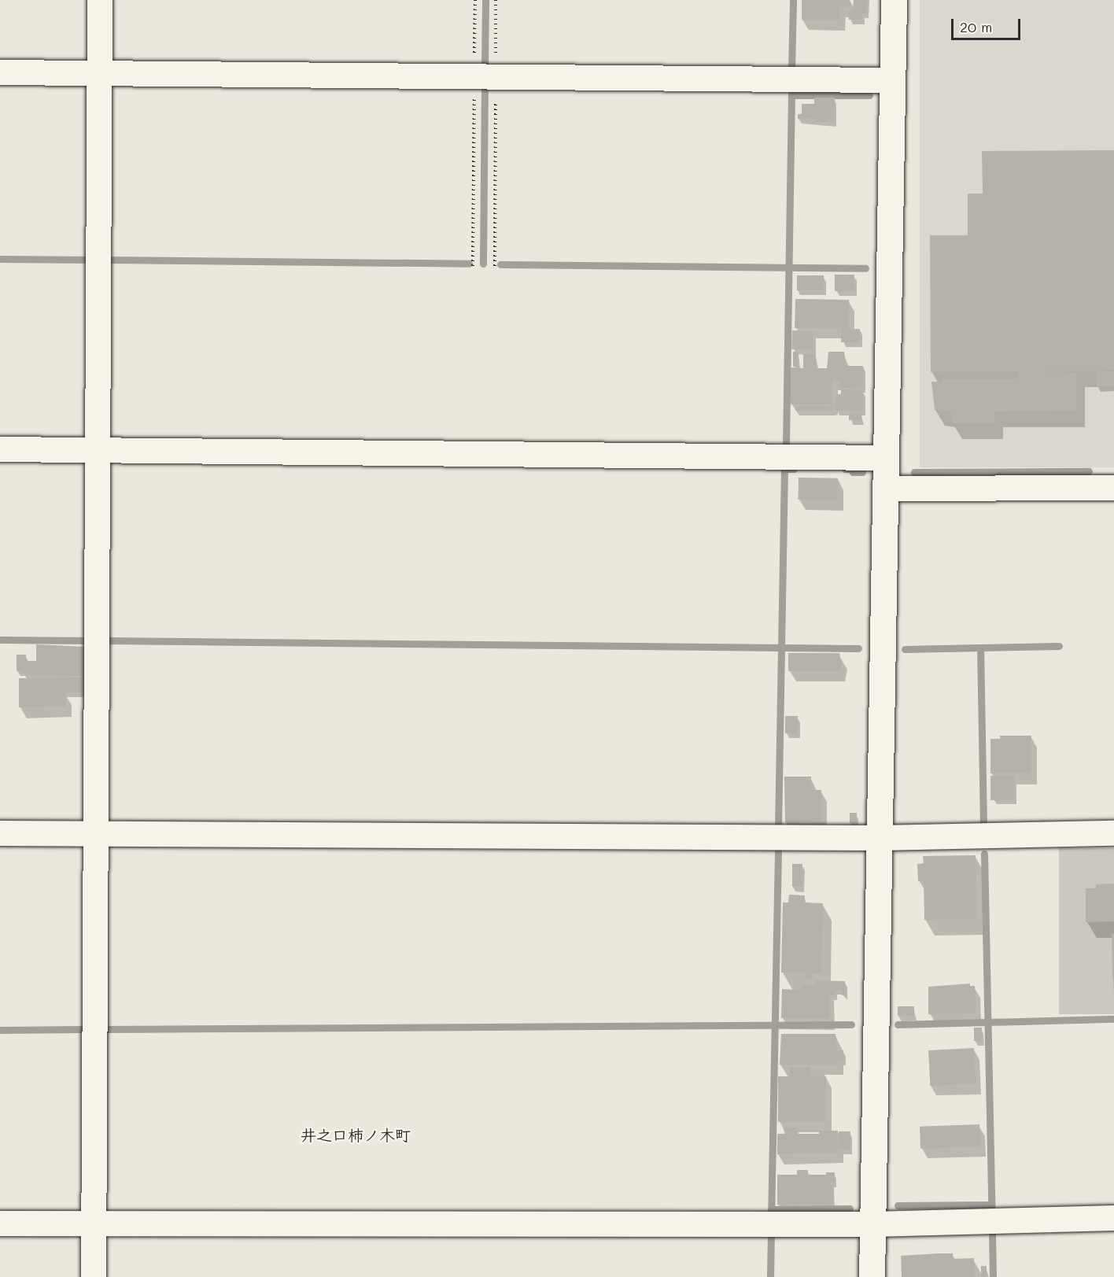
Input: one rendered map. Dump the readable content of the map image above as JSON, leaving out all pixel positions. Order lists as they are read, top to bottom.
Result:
{
  "districts": ["井之口柿ノ木町"],
  "scale_bar": "20 m"
}
